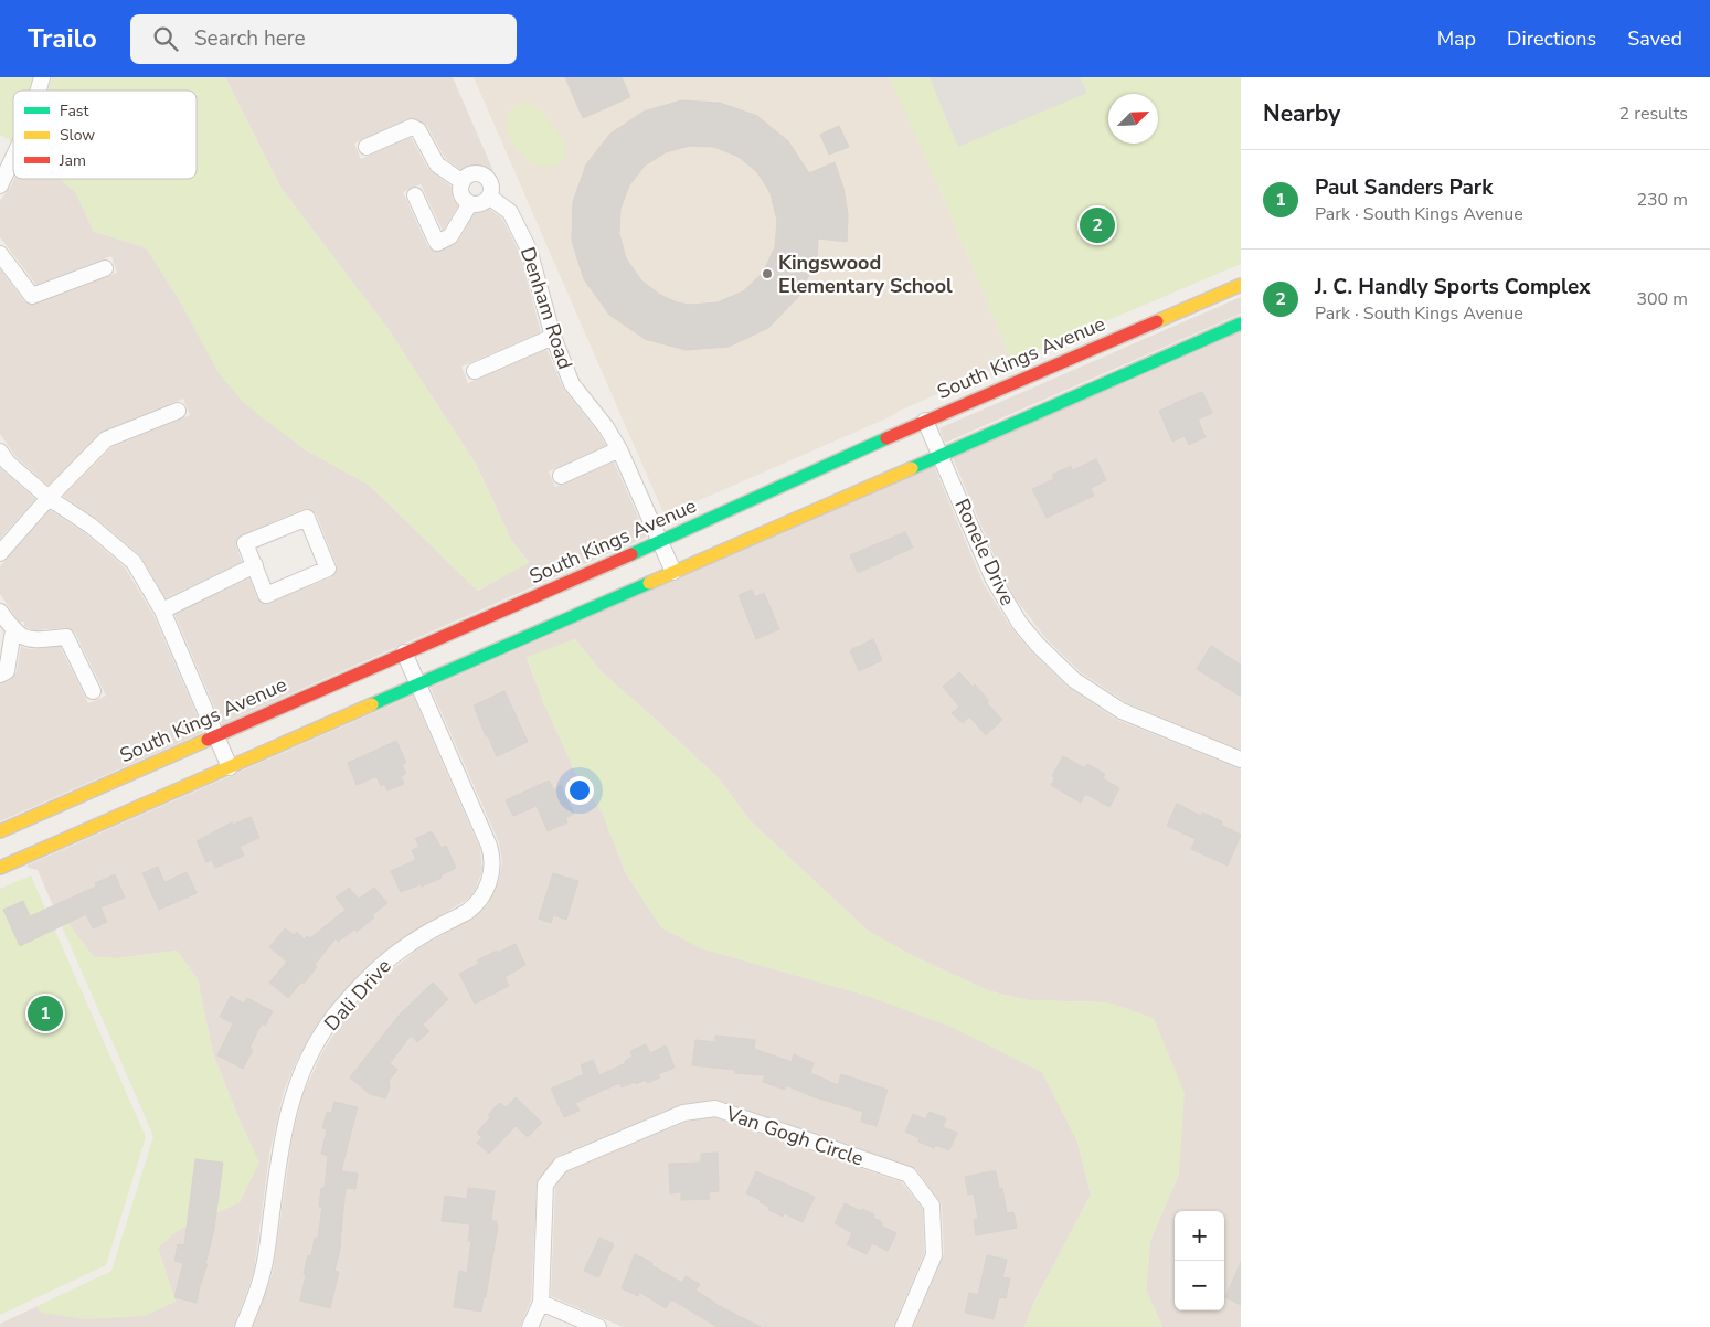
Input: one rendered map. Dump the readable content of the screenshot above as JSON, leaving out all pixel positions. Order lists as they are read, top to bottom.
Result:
{
  "streets": {
    "main road": ["South Kings Avenue"],
    "street": [
      "Denham Road",
      "Ronele Drive",
      "Dali Drive",
      "Van Gogh Circle"
    ]
  },
  "crossings": [
    ["Denham Road", "South Kings Avenue"],
    ["South Kings Avenue", "Ronele Drive"],
    ["South Kings Avenue", "Dali Drive"]
  ],
  "places": ["Kingswood Elementary School"],
  "legend": ["Fast", "Slow", "Jam"],
  "north": "top right",
  "page": {
    "header": "Trailo",
    "search": "Search here",
    "nav": ["Map", "Directions", "Saved"],
    "heading": ["Nearby", "2 results"],
    "list": [
      {
        "mark": "1",
        "name": "Paul Sanders Park",
        "note": "Park · South Kings Avenue",
        "value": "230 m"
      },
      {
        "mark": "2",
        "name": "J. C. Handly Sports Complex",
        "note": "Park · South Kings Avenue",
        "value": "300 m"
      }
    ],
    "pins": ["2", "1"],
    "map_buttons": ["+", "−"]
  }
}
